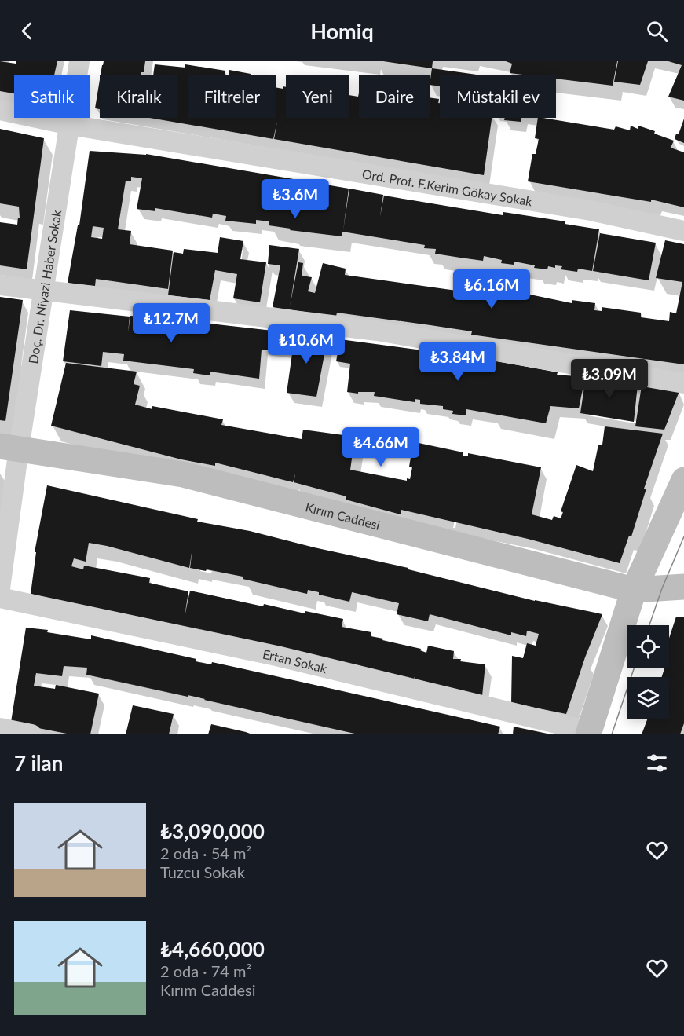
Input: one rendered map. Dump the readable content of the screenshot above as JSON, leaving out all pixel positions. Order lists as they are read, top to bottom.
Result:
{
  "streets": {
    "main road": ["Kırım Caddesi"],
    "street": ["Ord. Prof. F.Kerim Gökay Sokak", "Doç. Dr. Niyazi Haber Sokak", "Ertan Sokak"]
  },
  "crossings": [
    ["Ord. Prof. F.Kerim Gökay Sokak", "Doç. Dr. Niyazi Haber Sokak"],
    ["Doç. Dr. Niyazi Haber Sokak", "Kırım Caddesi"]
  ],
  "page": {
    "header": "Homiq",
    "chip": [
      "Satılık",
      "Kiralık",
      "Filtreler",
      "Yeni",
      "Daire",
      "Müstakil ev"
    ],
    "price": [
      "₺3.6M",
      "₺6.16M",
      "₺12.7M",
      "₺10.6M",
      "₺3.84M",
      "₺3.09M",
      "₺4.66M"
    ],
    "heading": "7 ilan",
    "list": [
      {
        "name": "₺3,090,000",
        "note": "2 oda · 54 m² · Tuzcu Sokak"
      },
      {
        "name": "₺4,660,000",
        "note": "2 oda · 74 m² · Kırım Caddesi"
      }
    ]
  }
}
